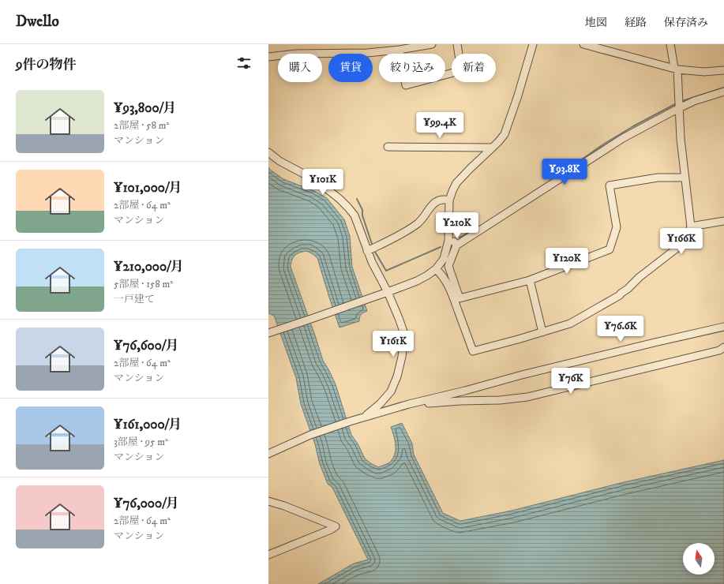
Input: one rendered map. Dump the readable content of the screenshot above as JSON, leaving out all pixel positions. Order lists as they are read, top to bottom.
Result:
{
  "north": "top",
  "page": {
    "header": "Dwello",
    "nav": ["地図", "経路", "保存済み"],
    "heading": "9件の物件",
    "chip": [
      "購入",
      "賃貸",
      "絞り込み",
      "新着"
    ],
    "list": [
      {
        "name": "¥93,800/月",
        "note": "2部屋 · 58 m² · マンション"
      },
      {
        "name": "¥101,000/月",
        "note": "2部屋 · 64 m² · マンション"
      },
      {
        "name": "¥210,000/月",
        "note": "5部屋 · 158 m² · 一戸建て"
      },
      {
        "name": "¥76,600/月",
        "note": "2部屋 · 64 m² · マンション"
      },
      {
        "name": "¥161,000/月",
        "note": "3部屋 · 95 m² · マンション"
      },
      {
        "name": "¥76,000/月",
        "note": "2部屋 · 64 m² · マンション"
      }
    ],
    "price": [
      "¥99.4K",
      "¥93.8K",
      "¥101K",
      "¥210K",
      "¥166K",
      "¥120K",
      "¥76.6K",
      "¥161K",
      "¥76K"
    ]
  }
}
